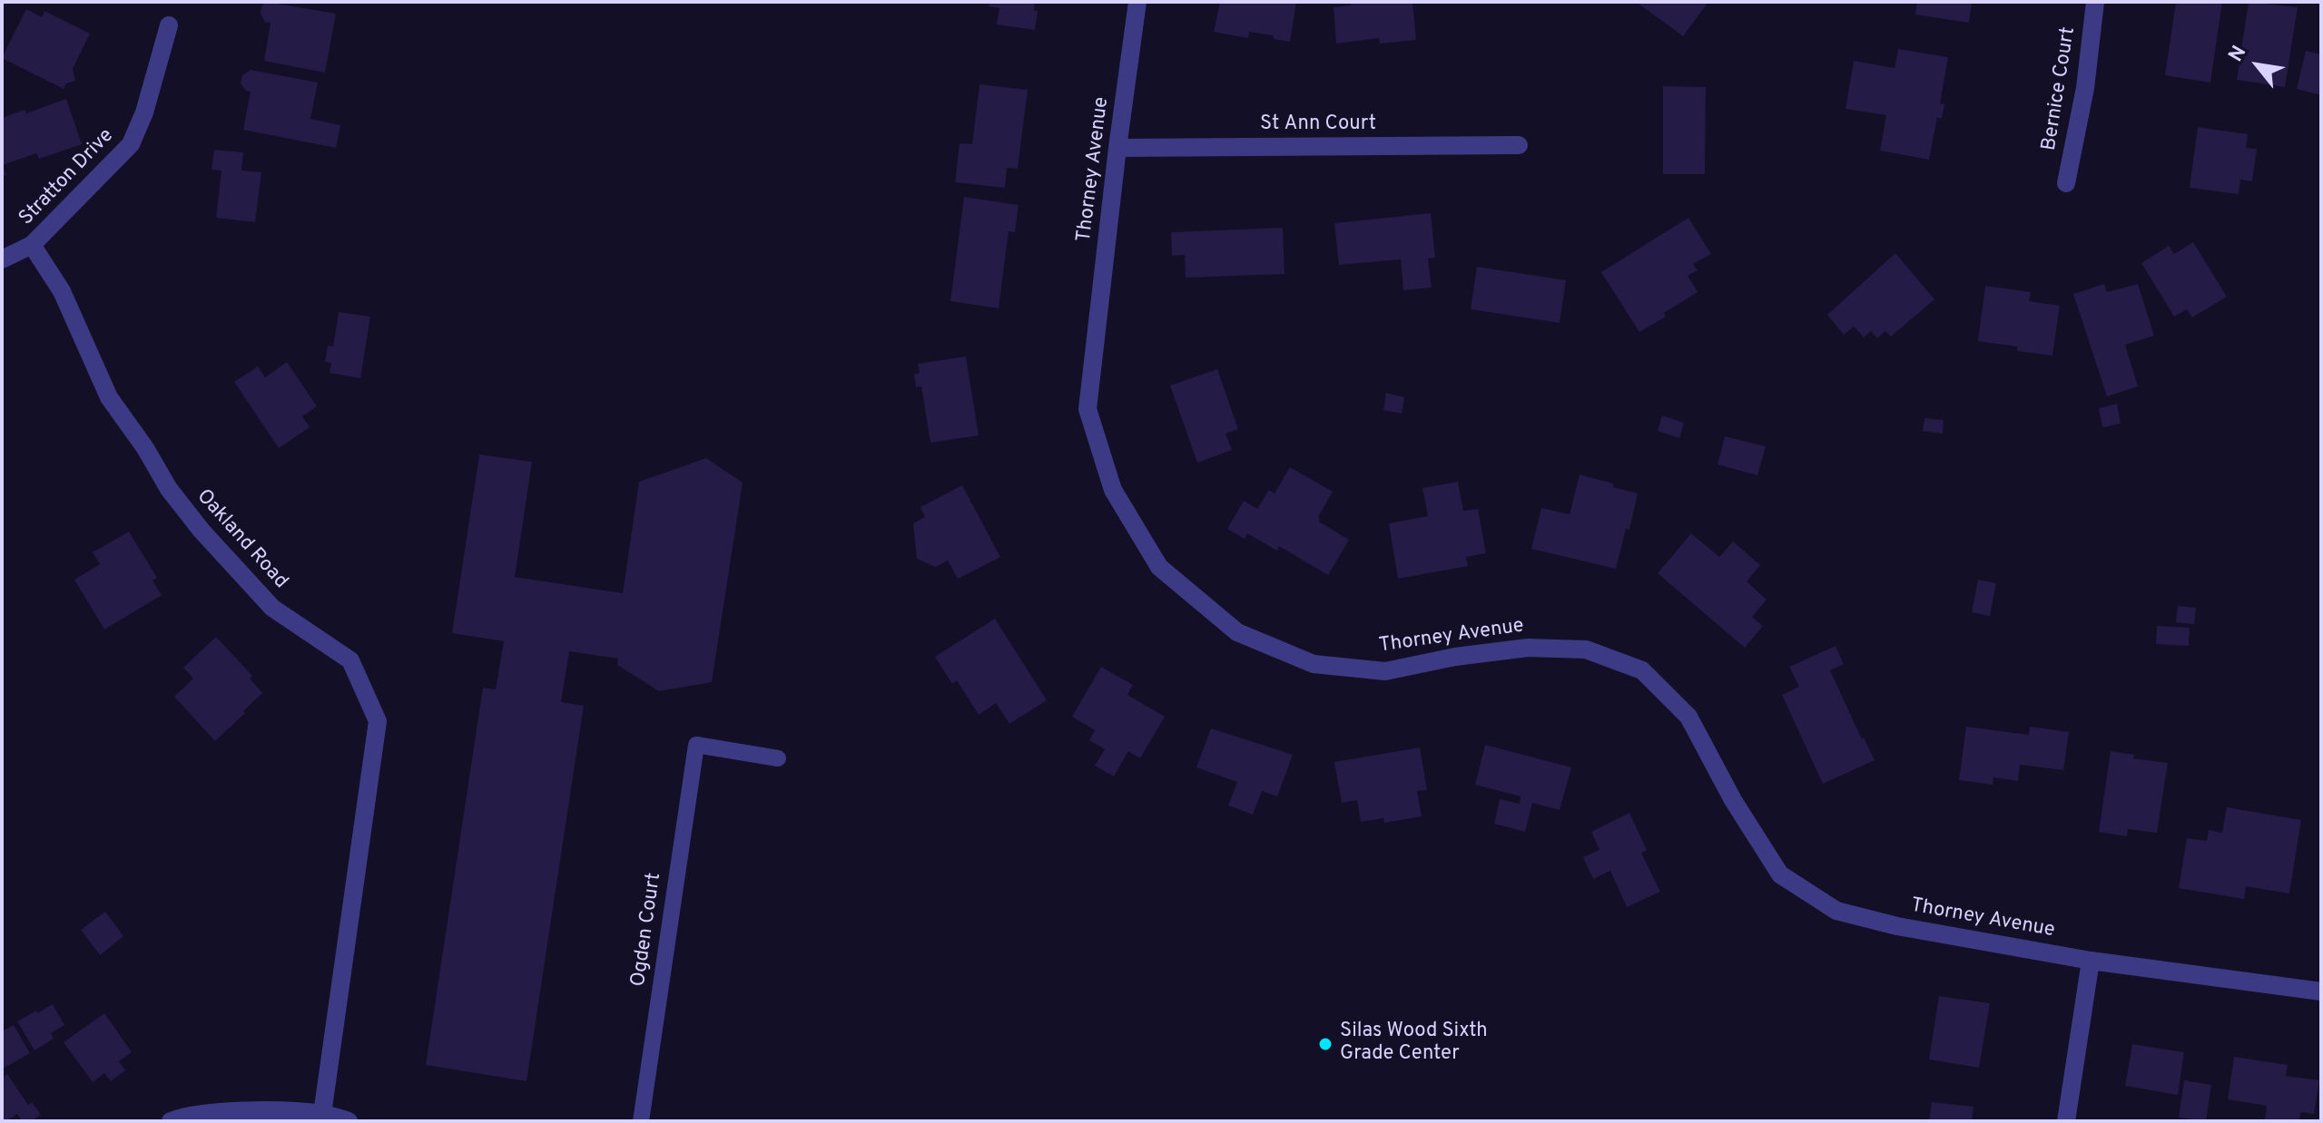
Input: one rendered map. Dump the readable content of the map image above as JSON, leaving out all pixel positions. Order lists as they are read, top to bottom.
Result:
{
  "streets": {
    "street": [
      "Bernice Court",
      "St Ann Court",
      "Thorney Avenue",
      "Stratton Drive",
      "Oakland Road"
    ],
    "lane": ["Ogden Court"]
  },
  "crossings": [
    ["St Ann Court", "Thorney Avenue"],
    ["Stratton Drive", "Oakland Road"]
  ],
  "places": ["Silas Wood Sixth Grade Center"],
  "north": "top left"
}
